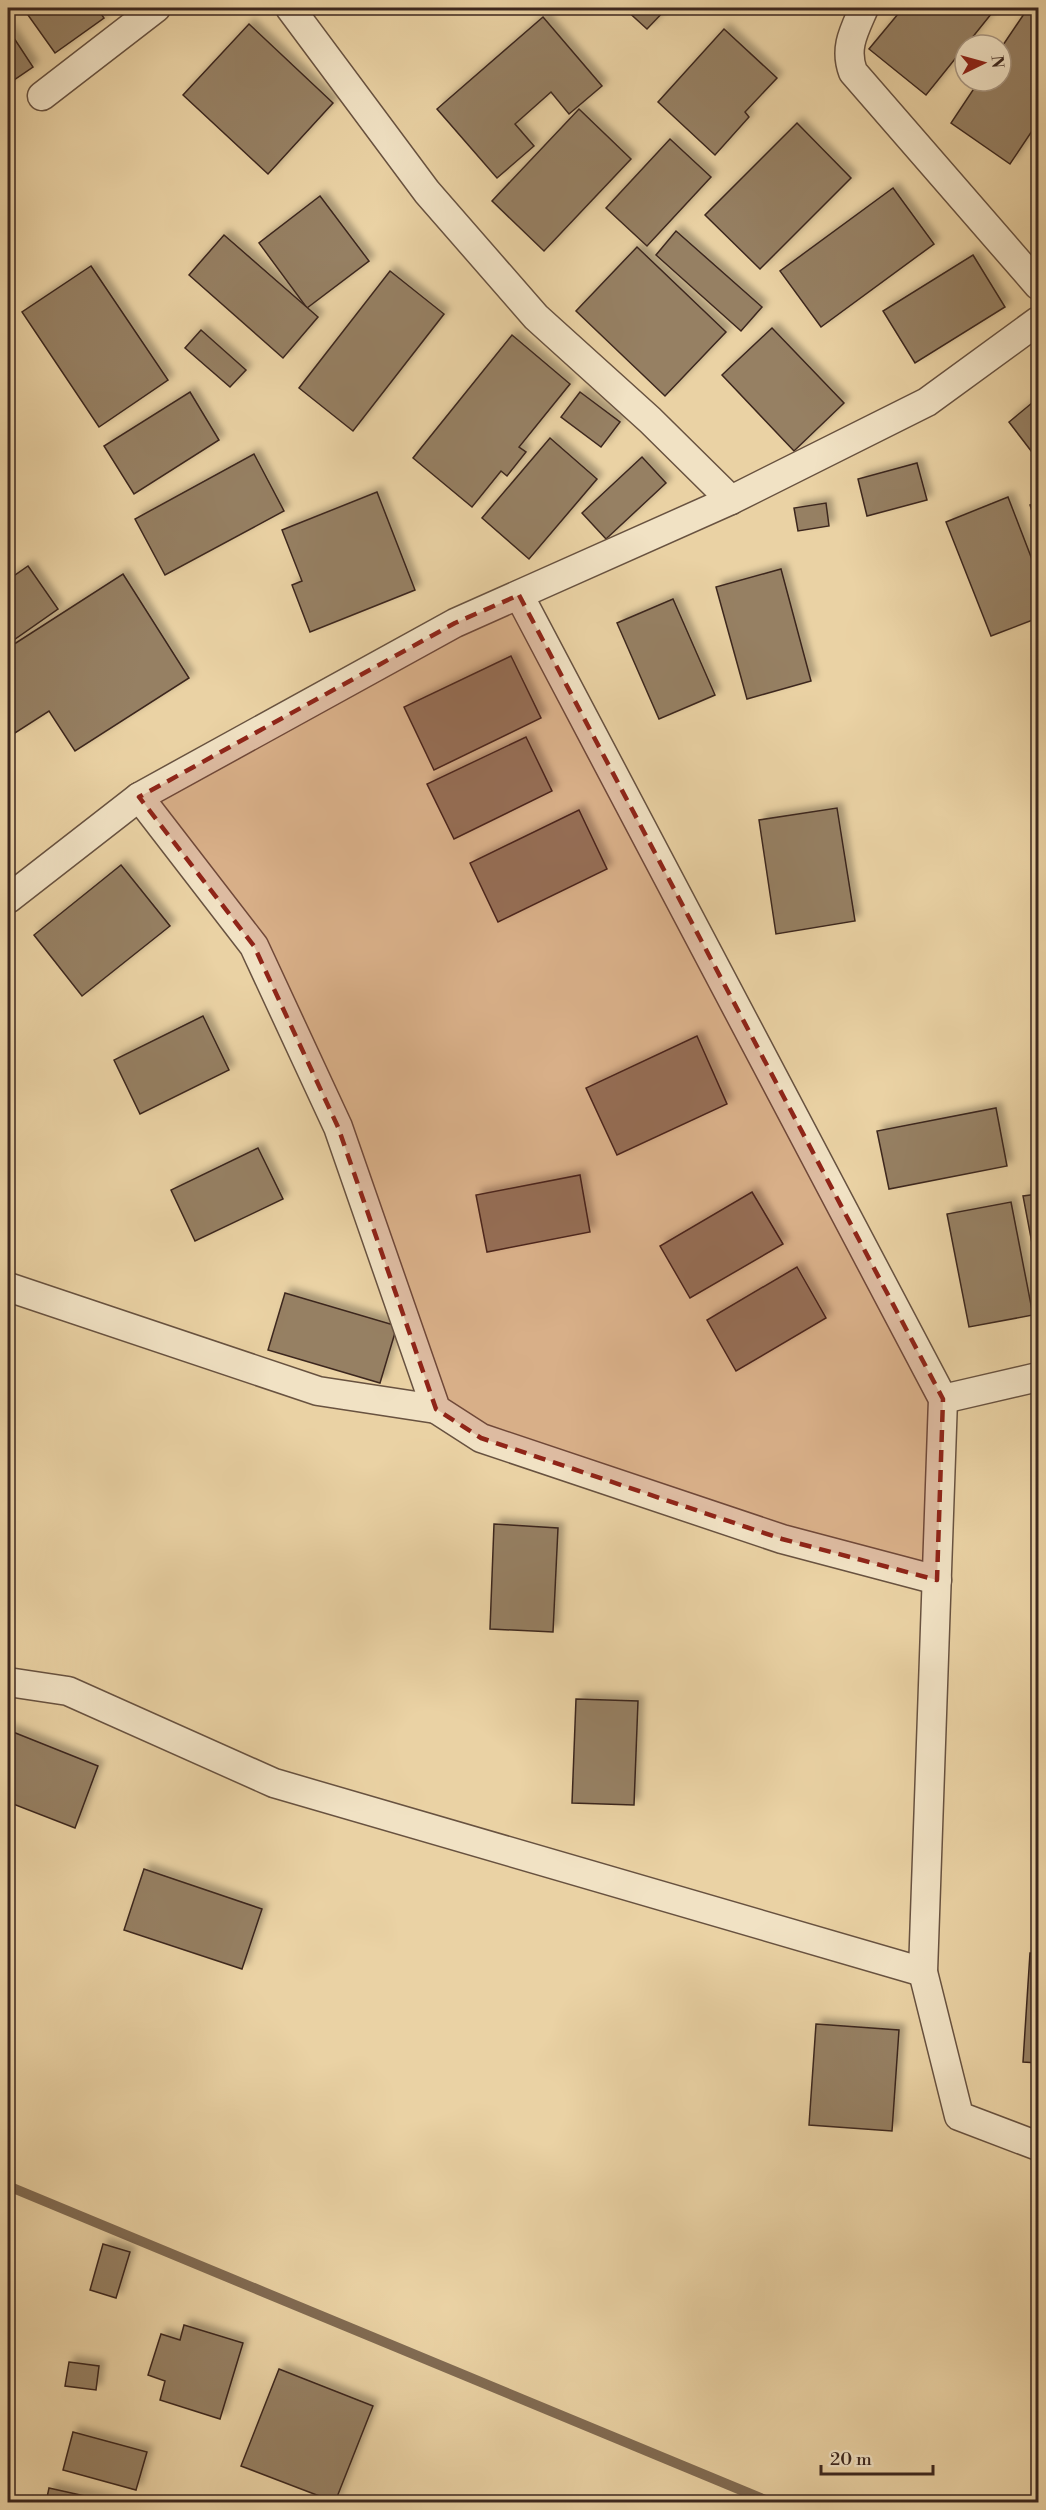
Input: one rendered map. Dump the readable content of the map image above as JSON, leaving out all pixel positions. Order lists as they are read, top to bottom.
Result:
{
  "scale_bar": "20 m",
  "north": "right"
}
